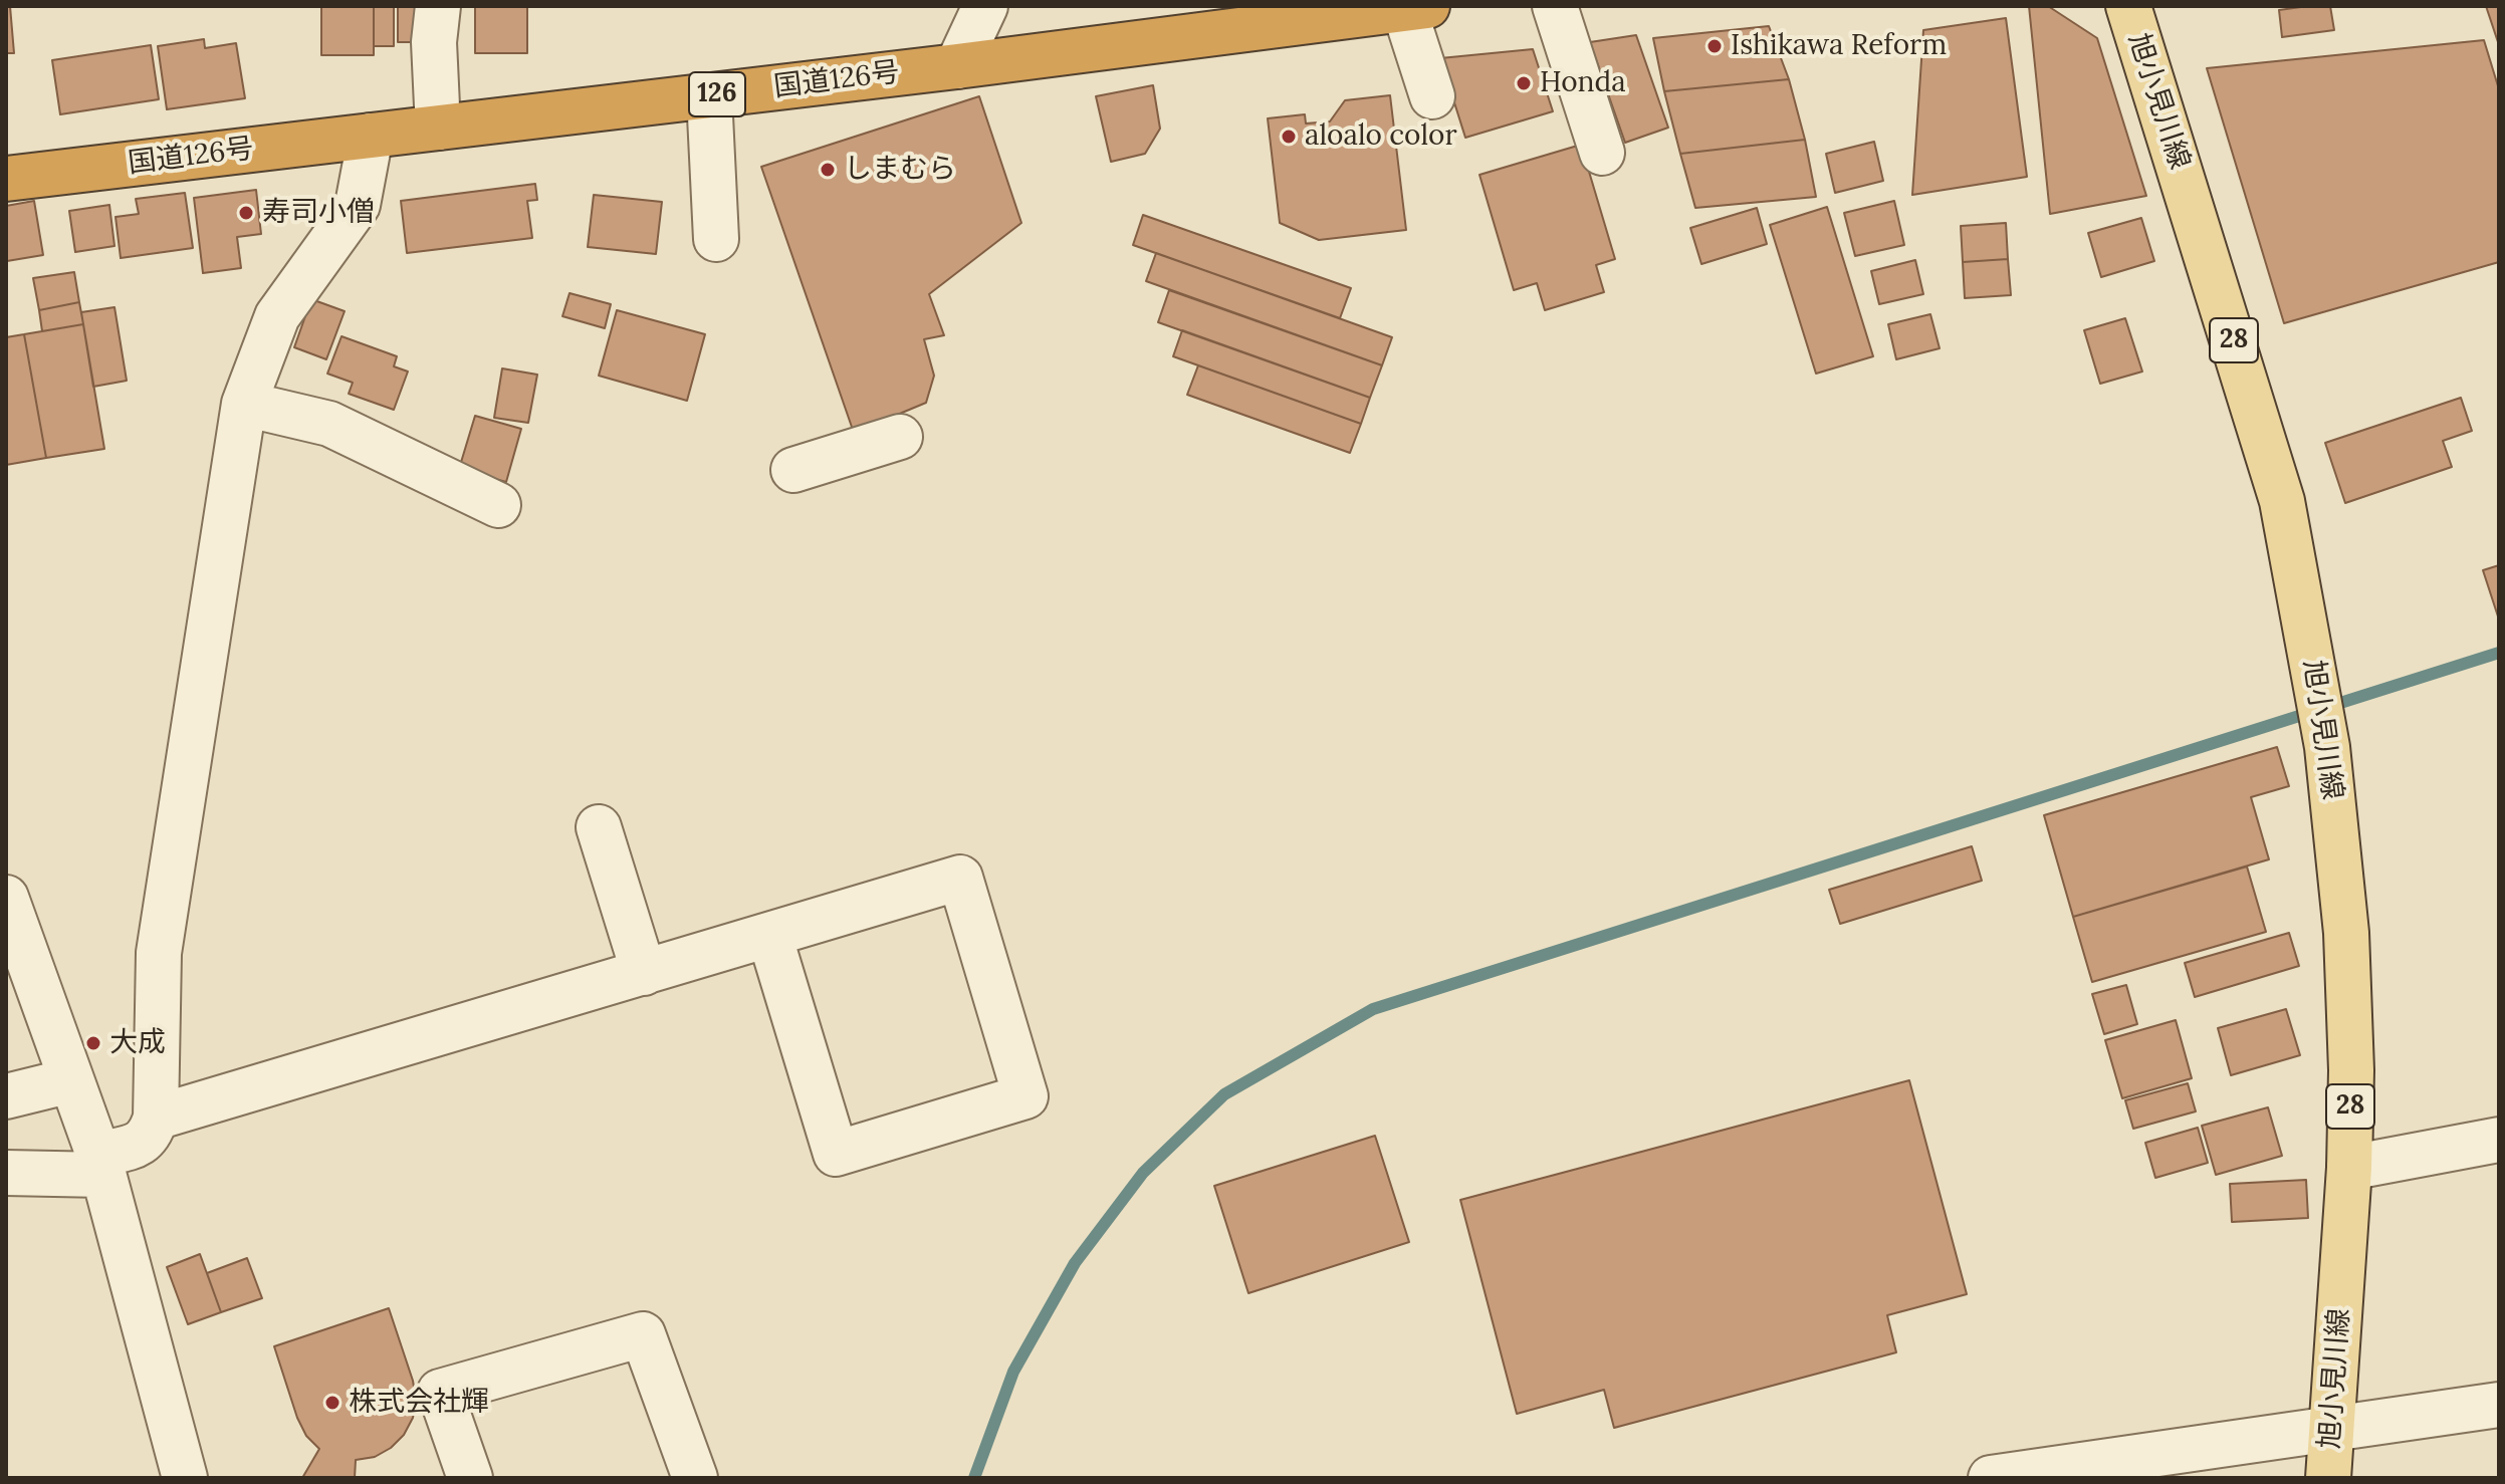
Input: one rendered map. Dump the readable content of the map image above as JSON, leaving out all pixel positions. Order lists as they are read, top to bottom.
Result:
{
  "streets": {
    "highway": ["国道126号", "126"],
    "main road": ["旭小見川線", "28"]
  },
  "places": [
    "Ishikawa Reform",
    "Honda",
    "aloalo color",
    "しまむら",
    "寿司小僧",
    "大成",
    "株式会社輝"
  ]
}
